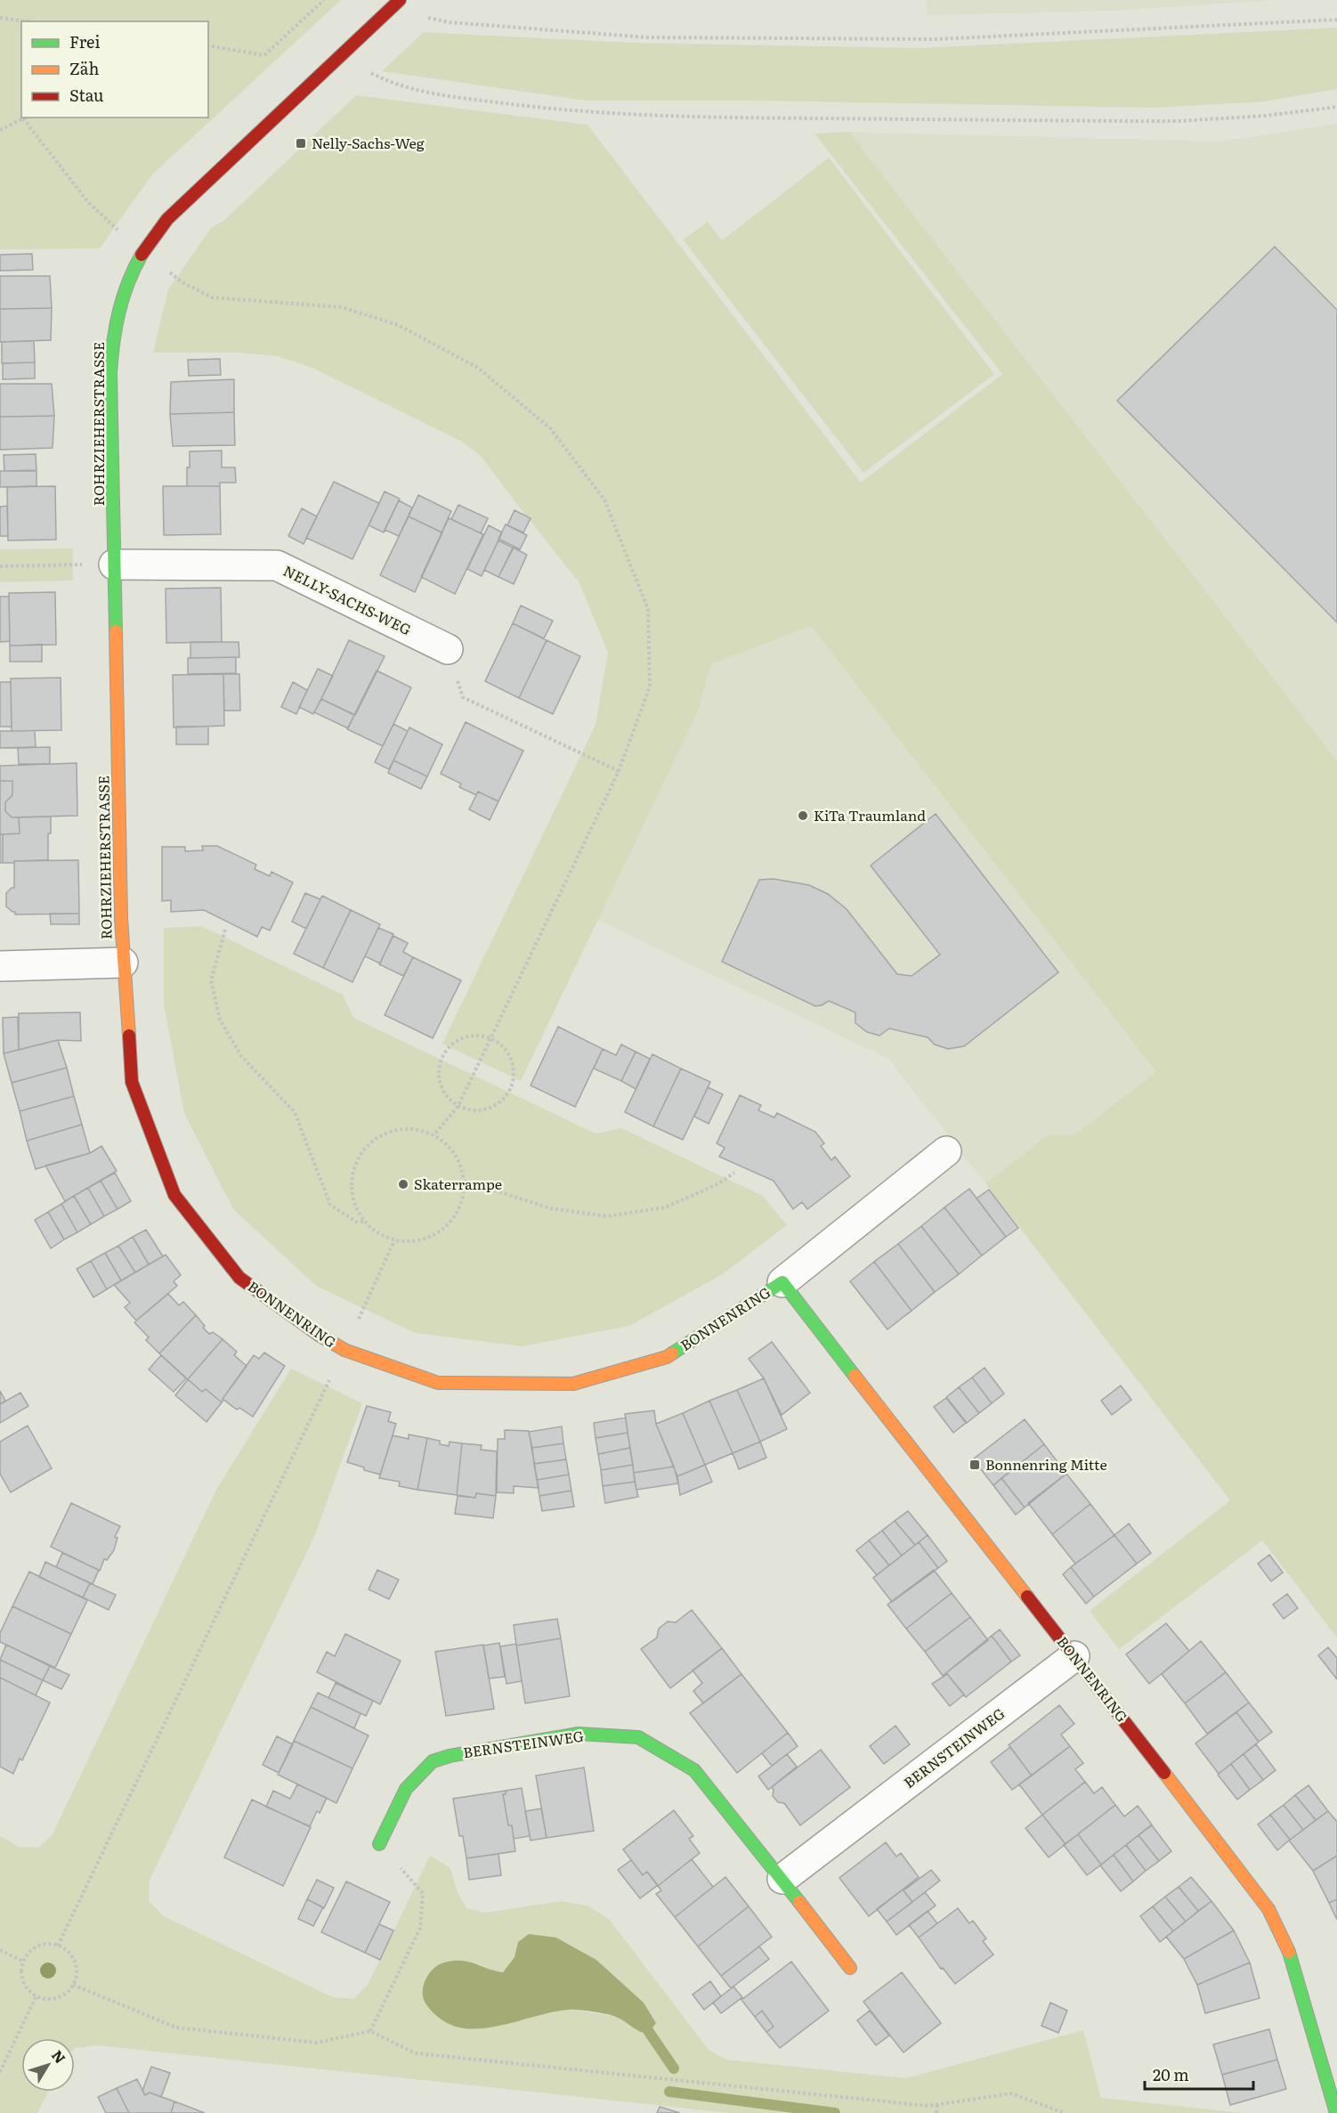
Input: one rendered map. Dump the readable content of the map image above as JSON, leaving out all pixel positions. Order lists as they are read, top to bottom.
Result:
{
  "streets": {
    "street": [
      "ROHRZIEHERSTRASSE",
      "NELLY-SACHS-WEG",
      "BONNENRING",
      "BERNSTEINWEG"
    ]
  },
  "crossings": [
    ["ROHRZIEHERSTRASSE", "NELLY-SACHS-WEG"],
    ["ROHRZIEHERSTRASSE", "BONNENRING"],
    ["BONNENRING", "BERNSTEINWEG"]
  ],
  "places": {
    "transit": ["Nelly-Sachs-Weg", "Bonnenring Mitte"],
    "other": ["KiTa Traumland", "Skaterrampe"]
  },
  "legend": ["Frei", "Zäh", "Stau"],
  "scale_bar": "20 m",
  "north": "top right"
}
